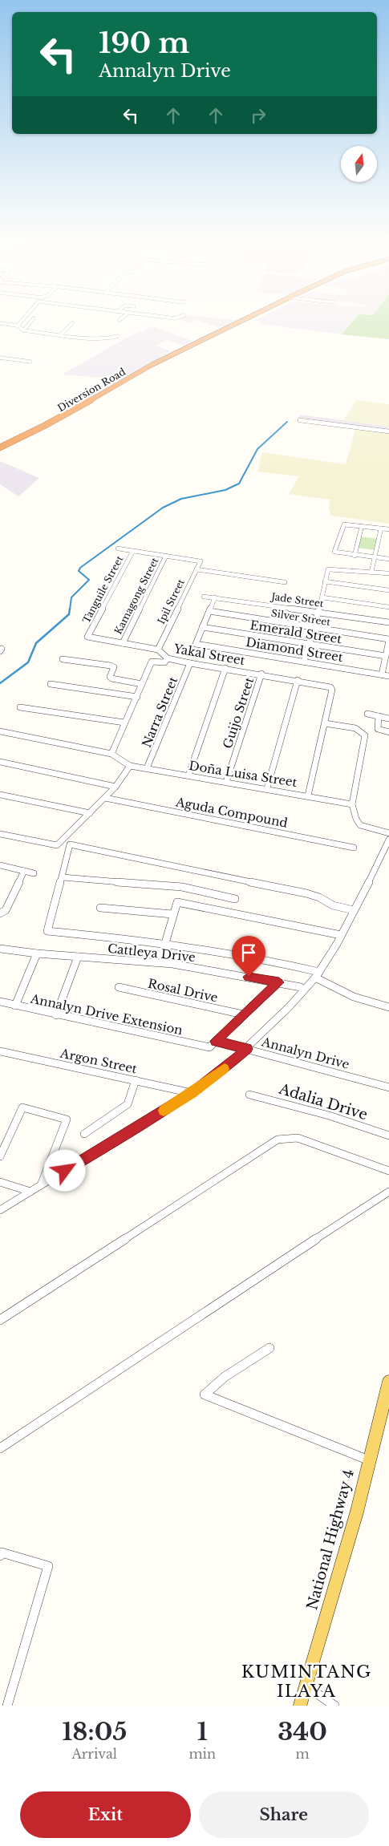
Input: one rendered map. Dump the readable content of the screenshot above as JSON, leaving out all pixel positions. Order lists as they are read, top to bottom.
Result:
{
  "streets": {
    "highway": ["Diversion Road"],
    "main road": ["National Highway 4"],
    "street": [
      "Tanguile Street",
      "Kamagong Street",
      "Jade Street",
      "Ipil Street",
      "Silver Street",
      "Emerald Street",
      "Diamond Street",
      "Yakal Street",
      "Narra Street",
      "Guijo Street",
      "Doña Luisa Street",
      "Aguda Compound",
      "Cattleya Drive",
      "Rosal Drive",
      "Annalyn Drive Extension",
      "Annalyn Drive",
      "Argon Street",
      "Adalia Drive"
    ]
  },
  "crossings": [
    ["Tanguile Street", "Yakal Street"],
    ["Kamagong Street", "Ipil Street"],
    ["Kamagong Street", "Yakal Street"],
    ["Ipil Street", "Yakal Street"],
    ["Emerald Street", "Diamond Street"],
    ["Yakal Street", "Narra Street"],
    ["Yakal Street", "Guijo Street"],
    ["Narra Street", "Doña Luisa Street"],
    ["Guijo Street", "Doña Luisa Street"],
    ["Annalyn Drive Extension", "Annalyn Drive"]
  ],
  "districts": ["KUMINTANG ILAYA"],
  "north": "top",
  "page": {
    "turn": ["190 m", "Annalyn Drive"],
    "eta": [
      "18:05",
      "Arrival",
      "1",
      "min",
      "340",
      "m"
    ],
    "buttons": ["Exit", "Share"]
  }
}
